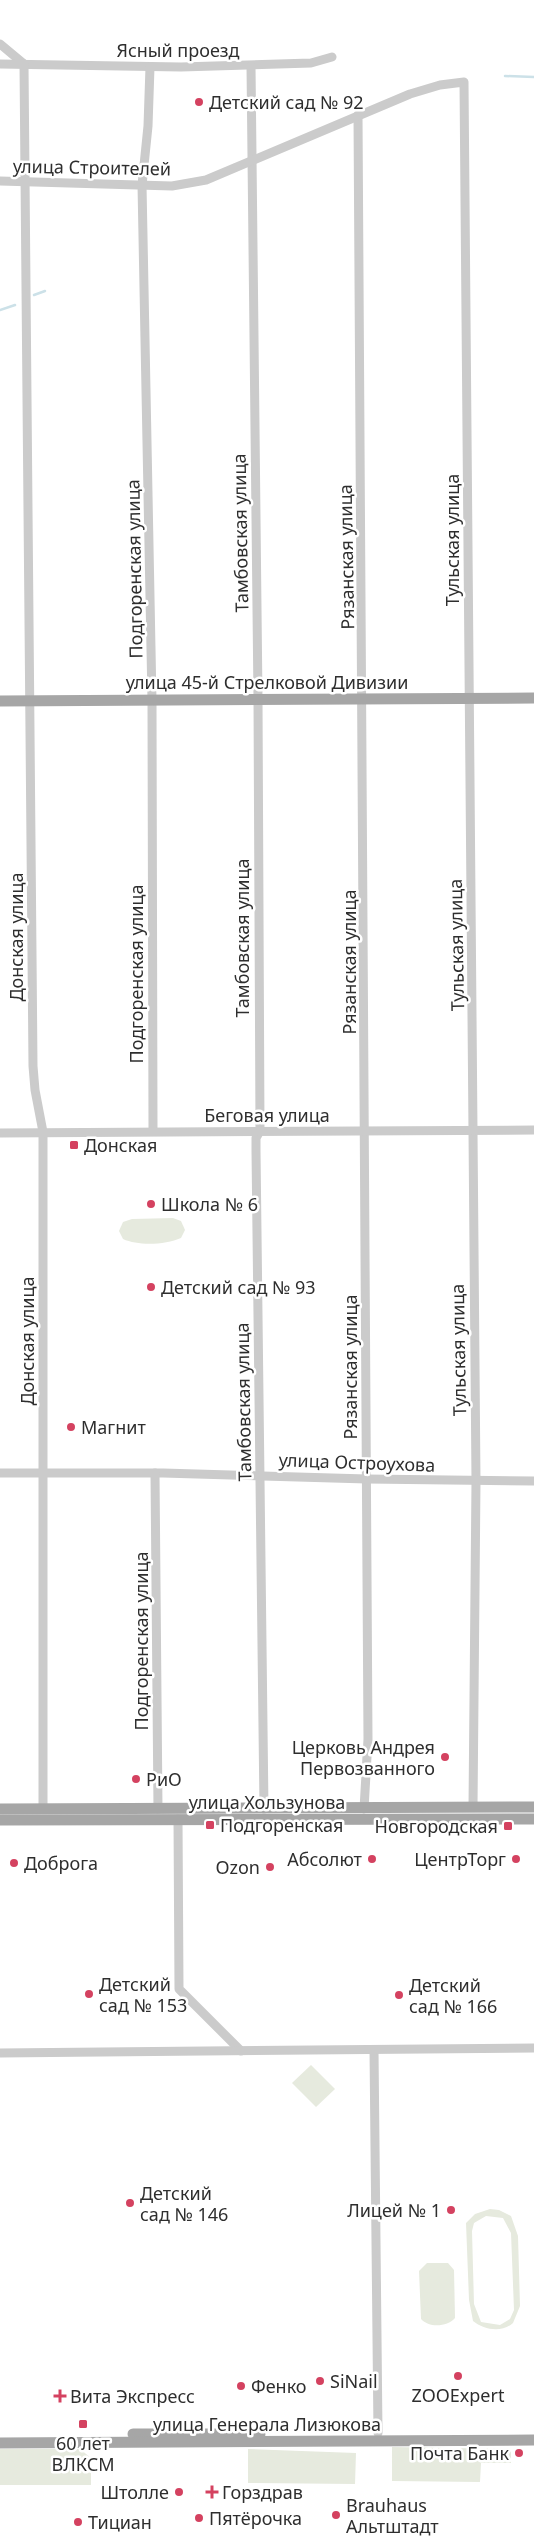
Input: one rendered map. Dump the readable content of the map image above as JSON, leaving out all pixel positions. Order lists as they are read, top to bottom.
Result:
{
  "streets": {
    "main road": ["улица 45-й Стрелковой Дивизии", "улица Хользунова", "улица Генерала Лизюкова"],
    "street": [
      "Ясный проезд",
      "улица Строителей",
      "Тамбовская улица",
      "Тульская улица",
      "Рязанская улица",
      "Подгоренская улица",
      "Донская улица",
      "Беговая улица",
      "улица Остроухова"
    ]
  },
  "crossings": [
    ["Ясный проезд", "Тамбовская улица"],
    ["Ясный проезд", "Подгоренская улица"],
    ["Ясный проезд", "Донская улица"],
    ["улица Строителей", "Тамбовская улица"],
    ["улица Строителей", "Тульская улица"],
    ["улица Строителей", "Рязанская улица"],
    ["улица Строителей", "Подгоренская улица"],
    ["улица Строителей", "Донская улица"],
    ["Тамбовская улица", "улица 45-й Стрелковой Дивизии"],
    ["Тамбовская улица", "Беговая улица"],
    ["Тамбовская улица", "улица Остроухова"],
    ["Тамбовская улица", "улица Хользунова"],
    ["Тульская улица", "улица 45-й Стрелковой Дивизии"],
    ["Тульская улица", "Беговая улица"],
    ["Тульская улица", "улица Остроухова"],
    ["Тульская улица", "улица Хользунова"],
    ["Рязанская улица", "улица 45-й Стрелковой Дивизии"],
    ["Рязанская улица", "Беговая улица"],
    ["Рязанская улица", "улица Остроухова"],
    ["Рязанская улица", "улица Хользунова"],
    ["Подгоренская улица", "улица 45-й Стрелковой Дивизии"],
    ["Подгоренская улица", "Беговая улица"],
    ["Подгоренская улица", "улица Остроухова"],
    ["Подгоренская улица", "улица Хользунова"],
    ["улица 45-й Стрелковой Дивизии", "Донская улица"],
    ["Донская улица", "Беговая улица"],
    ["Донская улица", "улица Остроухова"],
    ["Донская улица", "улица Хользунова"]
  ],
  "places": {
    "other": [
      "Детский сад № 92",
      "Школа № 6",
      "Детский сад № 93",
      "Магнит",
      "Церковь Андрея Первозванного",
      "РиО",
      "Абсолют",
      "ЦентрТорг",
      "Доброга",
      "Ozon",
      "Детский сад № 153",
      "Детский сад № 166",
      "Детский сад № 146",
      "Лицей № 1",
      "ZOOExpert",
      "SiNail",
      "Фенко",
      "Почта Банк",
      "Штолле",
      "Вrauhaus Альтштадт",
      "Пятёрочка",
      "Тициан"
    ],
    "transit": [
      "Донская",
      "Подгоренская",
      "Новгородская",
      "60 лет ВЛКСМ"
    ],
    "health": ["Вита Экспресс", "Горздрав"]
  }
}
